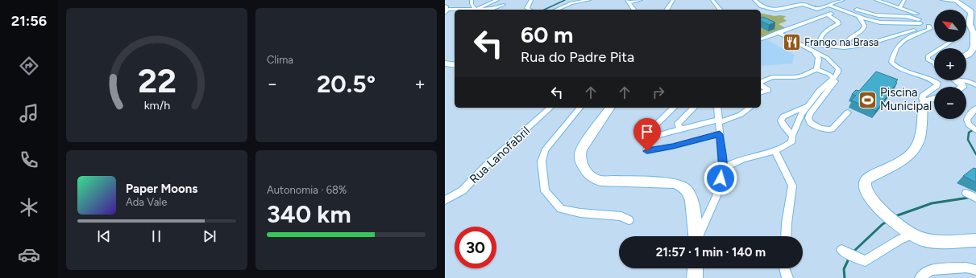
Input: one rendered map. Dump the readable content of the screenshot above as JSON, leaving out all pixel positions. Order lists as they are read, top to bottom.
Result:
{
  "streets": {
    "street": ["Rua Lanofabril"]
  },
  "places": {
    "restaurant": ["Frango na Brasa"],
    "sports": ["Piscina Municipal"]
  },
  "north": "top left",
  "page": {
    "tabs": "21:56",
    "tile": [
      "Clima",
      ["Autonomia · 68%", "340 km"]
    ],
    "map_buttons": ["+", "−"],
    "turn": ["60 m", "Rua do Padre Pita"],
    "heat": ["−", "20.5°", "+"],
    "song": ["Paper Moons", "Ada Vale"],
    "limit": "30",
    "trip": "21:57 · 1 min · 140 m",
    "gauge": ["22", "km/h"]
  }
}
